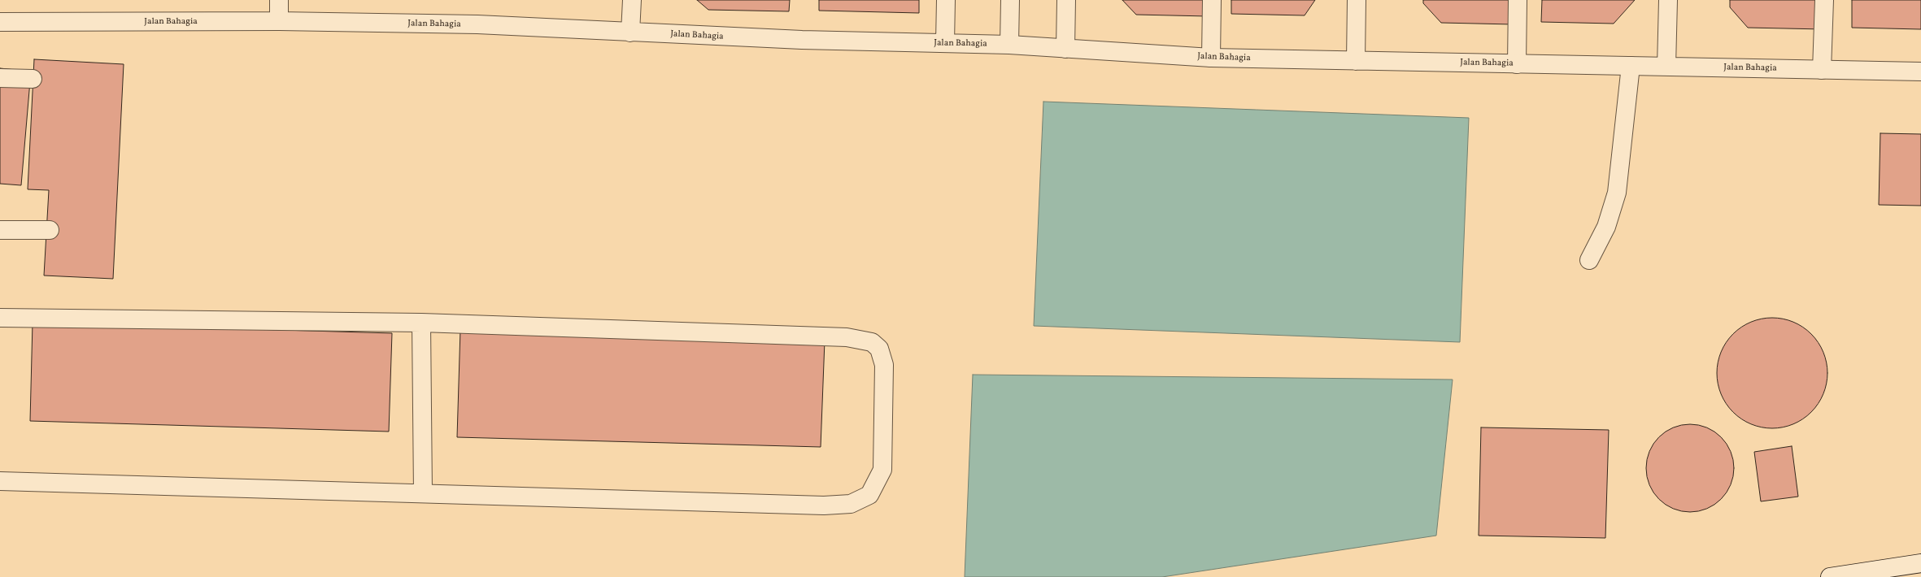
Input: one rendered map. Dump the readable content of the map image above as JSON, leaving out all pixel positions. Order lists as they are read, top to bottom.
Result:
{
  "streets": {
    "street": ["Jalan Bahagia"]
  }
}
